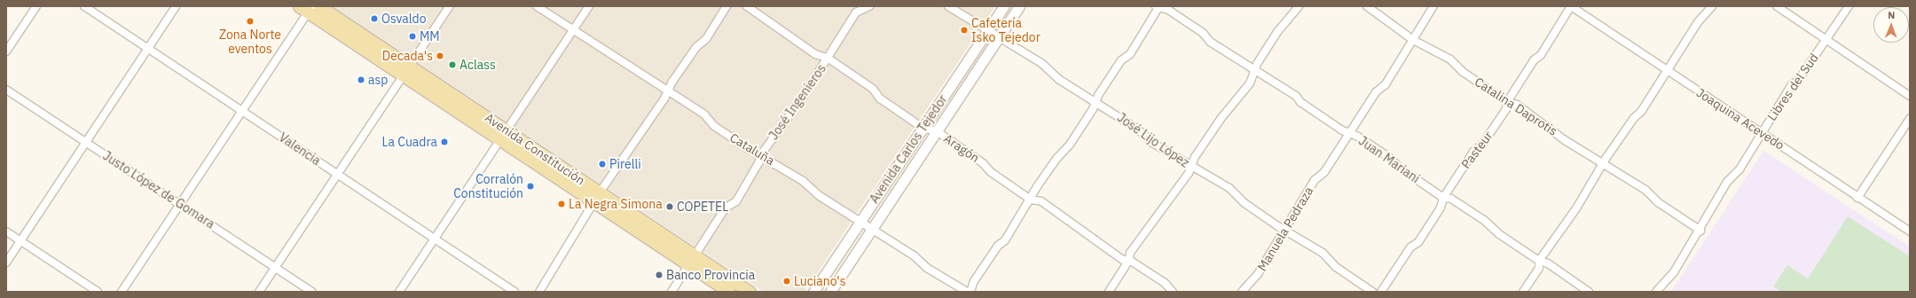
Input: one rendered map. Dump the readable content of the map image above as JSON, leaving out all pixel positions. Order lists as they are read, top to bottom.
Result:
{
  "streets": {
    "main road": ["Avenida Constitución", "Avenida Carlos Tejedor"],
    "street": [
      "Libres del Sud",
      "José Ingenieros",
      "Catalina Daprotis",
      "Joaquina Acevedo",
      "José Lijo López",
      "Aragón",
      "Valencia",
      "Cataluña",
      "Pasteur",
      "Juan Mariani",
      "Justo López de Gomara",
      "Manuela Pedraza"
    ]
  },
  "crossings": [
    ["Libres del Sud", "Catalina Daprotis"],
    ["Libres del Sud", "Joaquina Acevedo"],
    ["José Ingenieros", "Aragón"],
    ["José Ingenieros", "Avenida Constitución"],
    ["José Ingenieros", "Cataluña"],
    ["Catalina Daprotis", "Pasteur"],
    ["Catalina Daprotis", "Manuela Pedraza"],
    ["Joaquina Acevedo", "Pasteur"],
    ["José Lijo López", "Avenida Carlos Tejedor"],
    ["José Lijo López", "Manuela Pedraza"],
    ["Aragón", "Avenida Carlos Tejedor"],
    ["Cataluña", "Avenida Carlos Tejedor"],
    ["Pasteur", "Juan Mariani"],
    ["Juan Mariani", "Manuela Pedraza"]
  ],
  "places": [
    "Osvaldo",
    "Zona Norte eventos",
    "Cafetería Isko Tejedor",
    "MM",
    "Decada's",
    "Aclass",
    "asp",
    "La Cuadra",
    "Pirelli",
    "Corralón Constitución",
    "La Negra Simona",
    "COPETEL",
    "Banco Provincia",
    "Luciano's"
  ],
  "north": "top"
}
